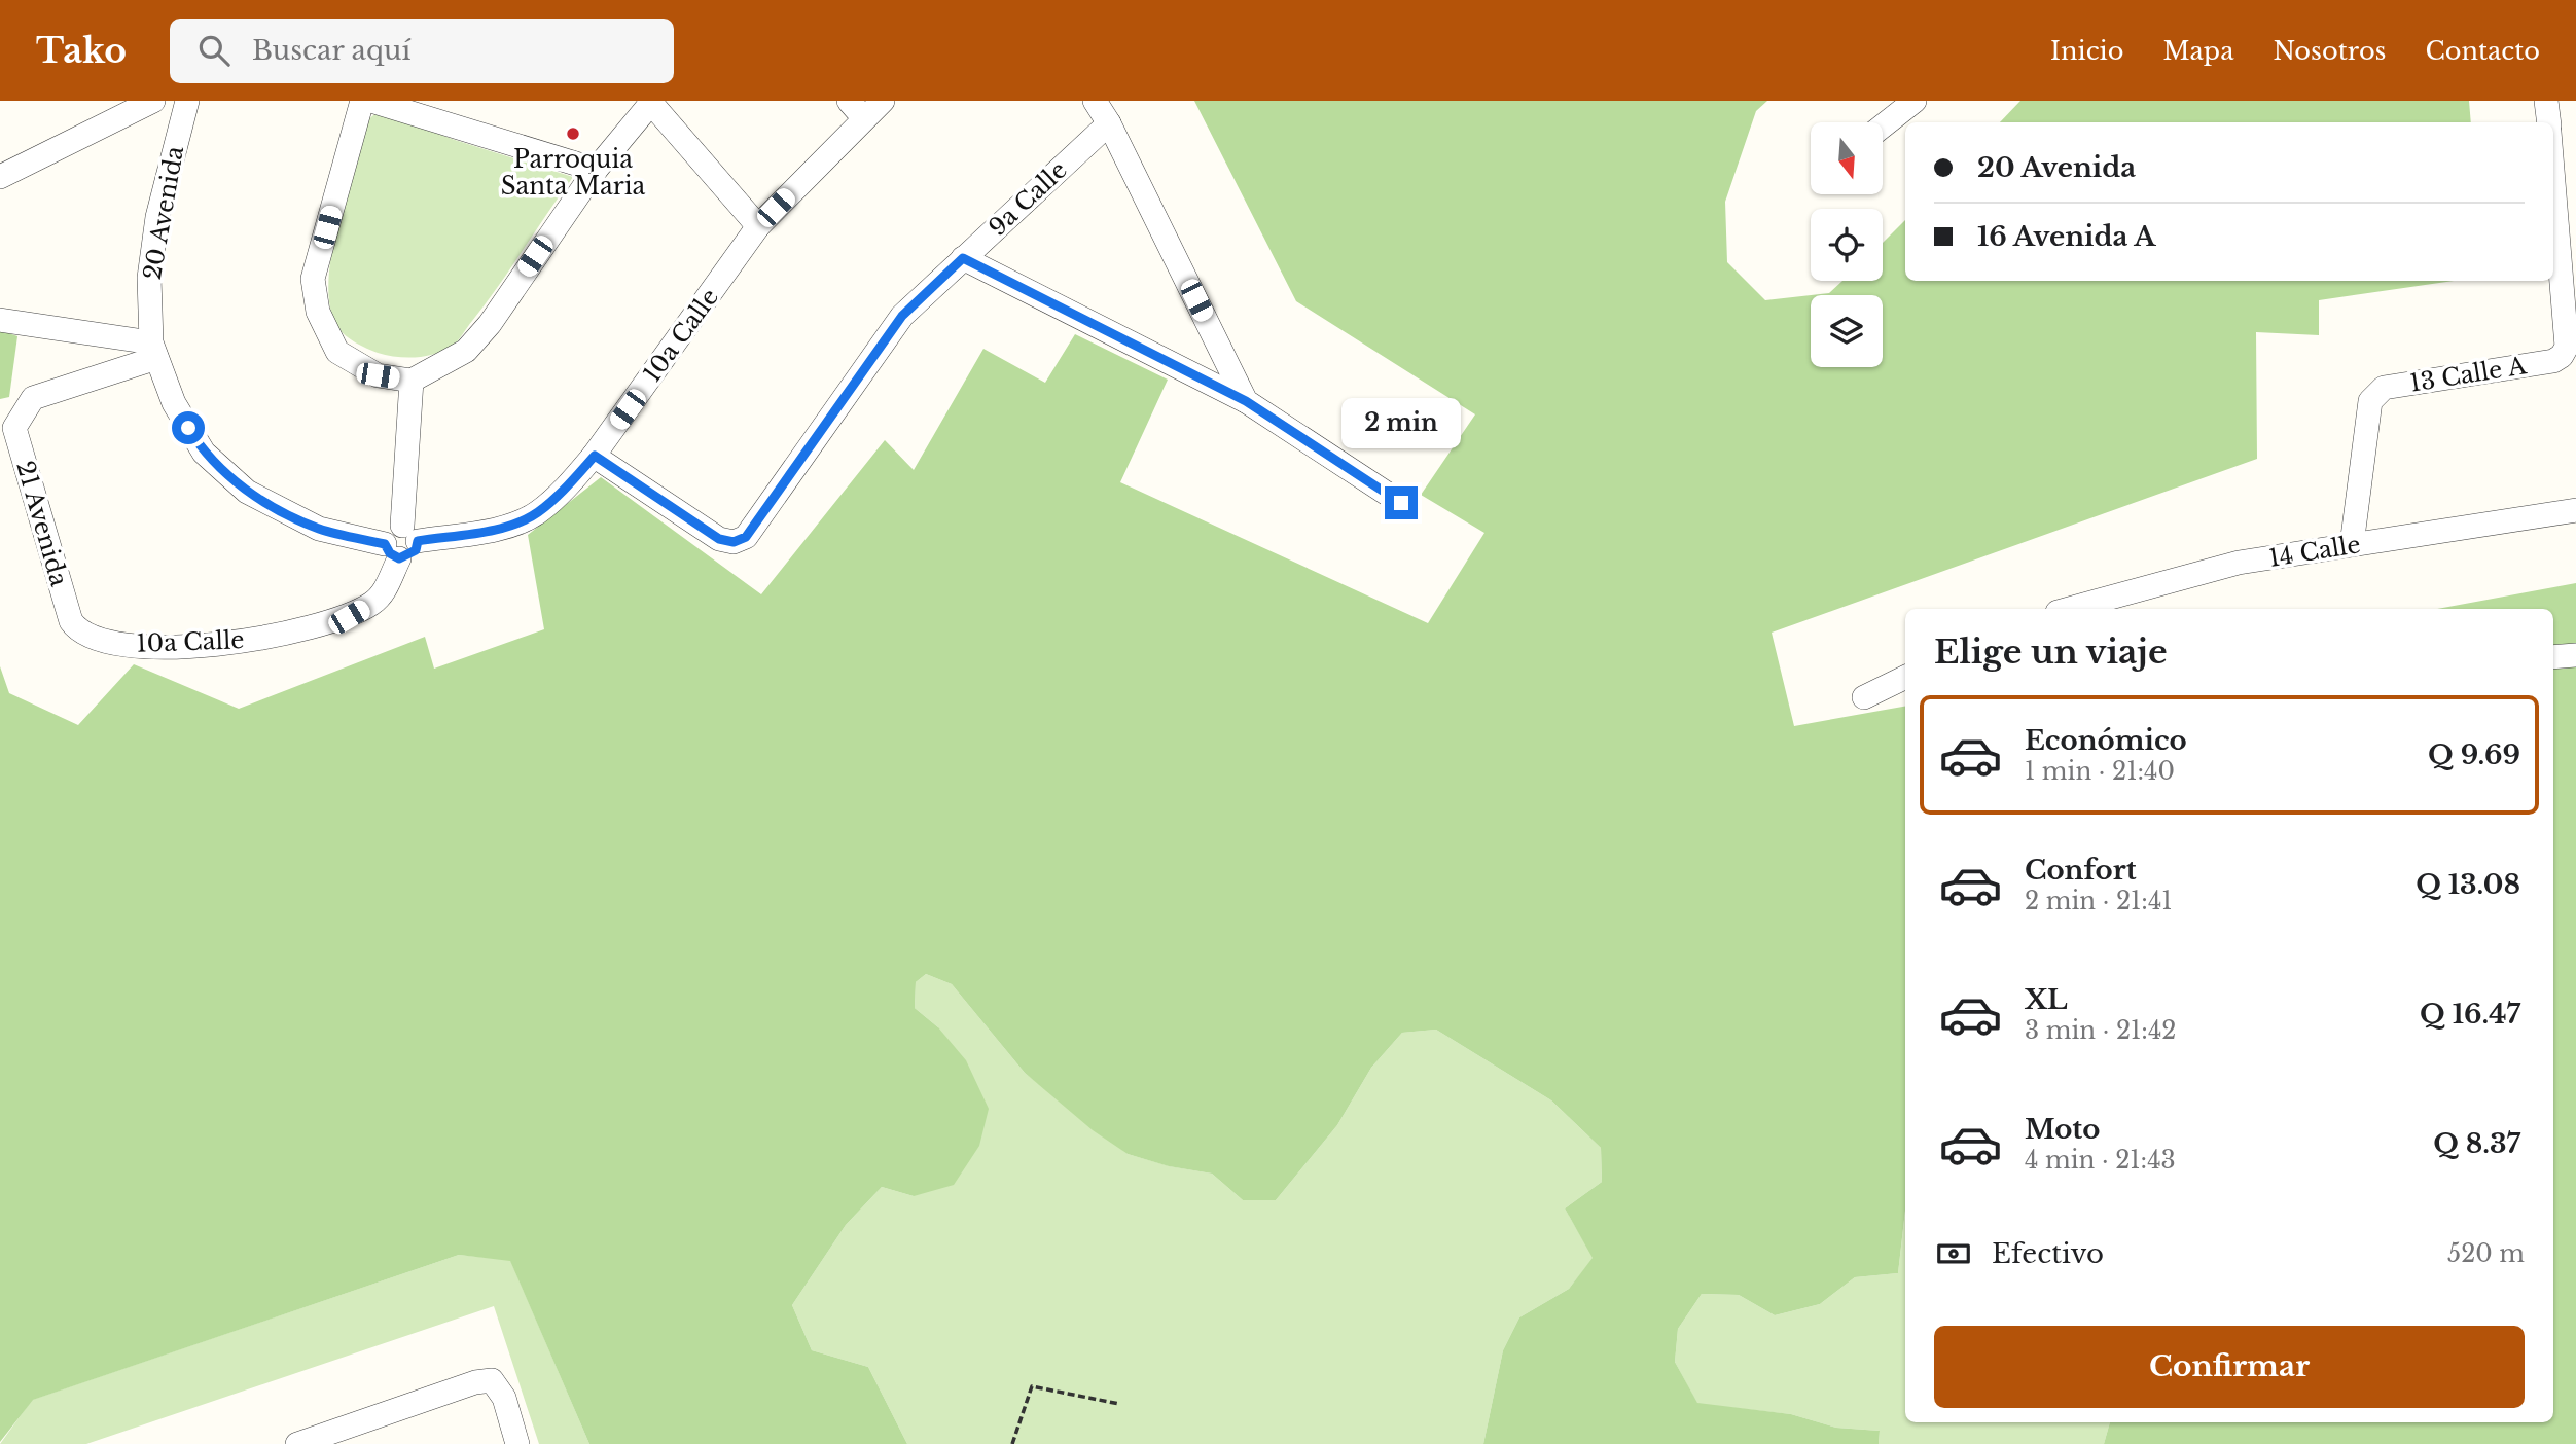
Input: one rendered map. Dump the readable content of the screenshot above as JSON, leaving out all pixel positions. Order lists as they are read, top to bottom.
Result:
{
  "streets": {
    "street": [
      "9a Calle",
      "20 Avenida",
      "10a Calle",
      "13 Calle A",
      "21 Avenida",
      "14 Calle"
    ]
  },
  "crossings": [
    ["9a Calle", "10a Calle"],
    ["20 Avenida", "10a Calle"],
    ["20 Avenida", "21 Avenida"],
    ["10a Calle", "21 Avenida"],
    ["13 Calle A", "14 Calle"]
  ],
  "places": ["Parroquia Santa Maria"],
  "north": "bottom",
  "page": {
    "header": "Tako",
    "search": "Buscar aquí",
    "nav": [
      "Inicio",
      "Mapa",
      "Nosotros",
      "Contacto"
    ],
    "banner": ["20 Avenida", "16 Avenida A"],
    "bubble": "2 min",
    "heading": "Elige un viaje",
    "list": [
      {
        "name": "Económico",
        "note": "1 min · 21:40",
        "value": "Q 9.69"
      },
      {
        "name": "Confort",
        "note": "2 min · 21:41",
        "value": "Q 13.08"
      },
      {
        "name": "XL",
        "note": "3 min · 21:42",
        "value": "Q 16.47"
      },
      {
        "name": "Moto",
        "note": "4 min · 21:43",
        "value": "Q 8.37"
      }
    ],
    "pay": ["Efectivo", "520 m"],
    "buttons": "Confirmar"
  }
}
